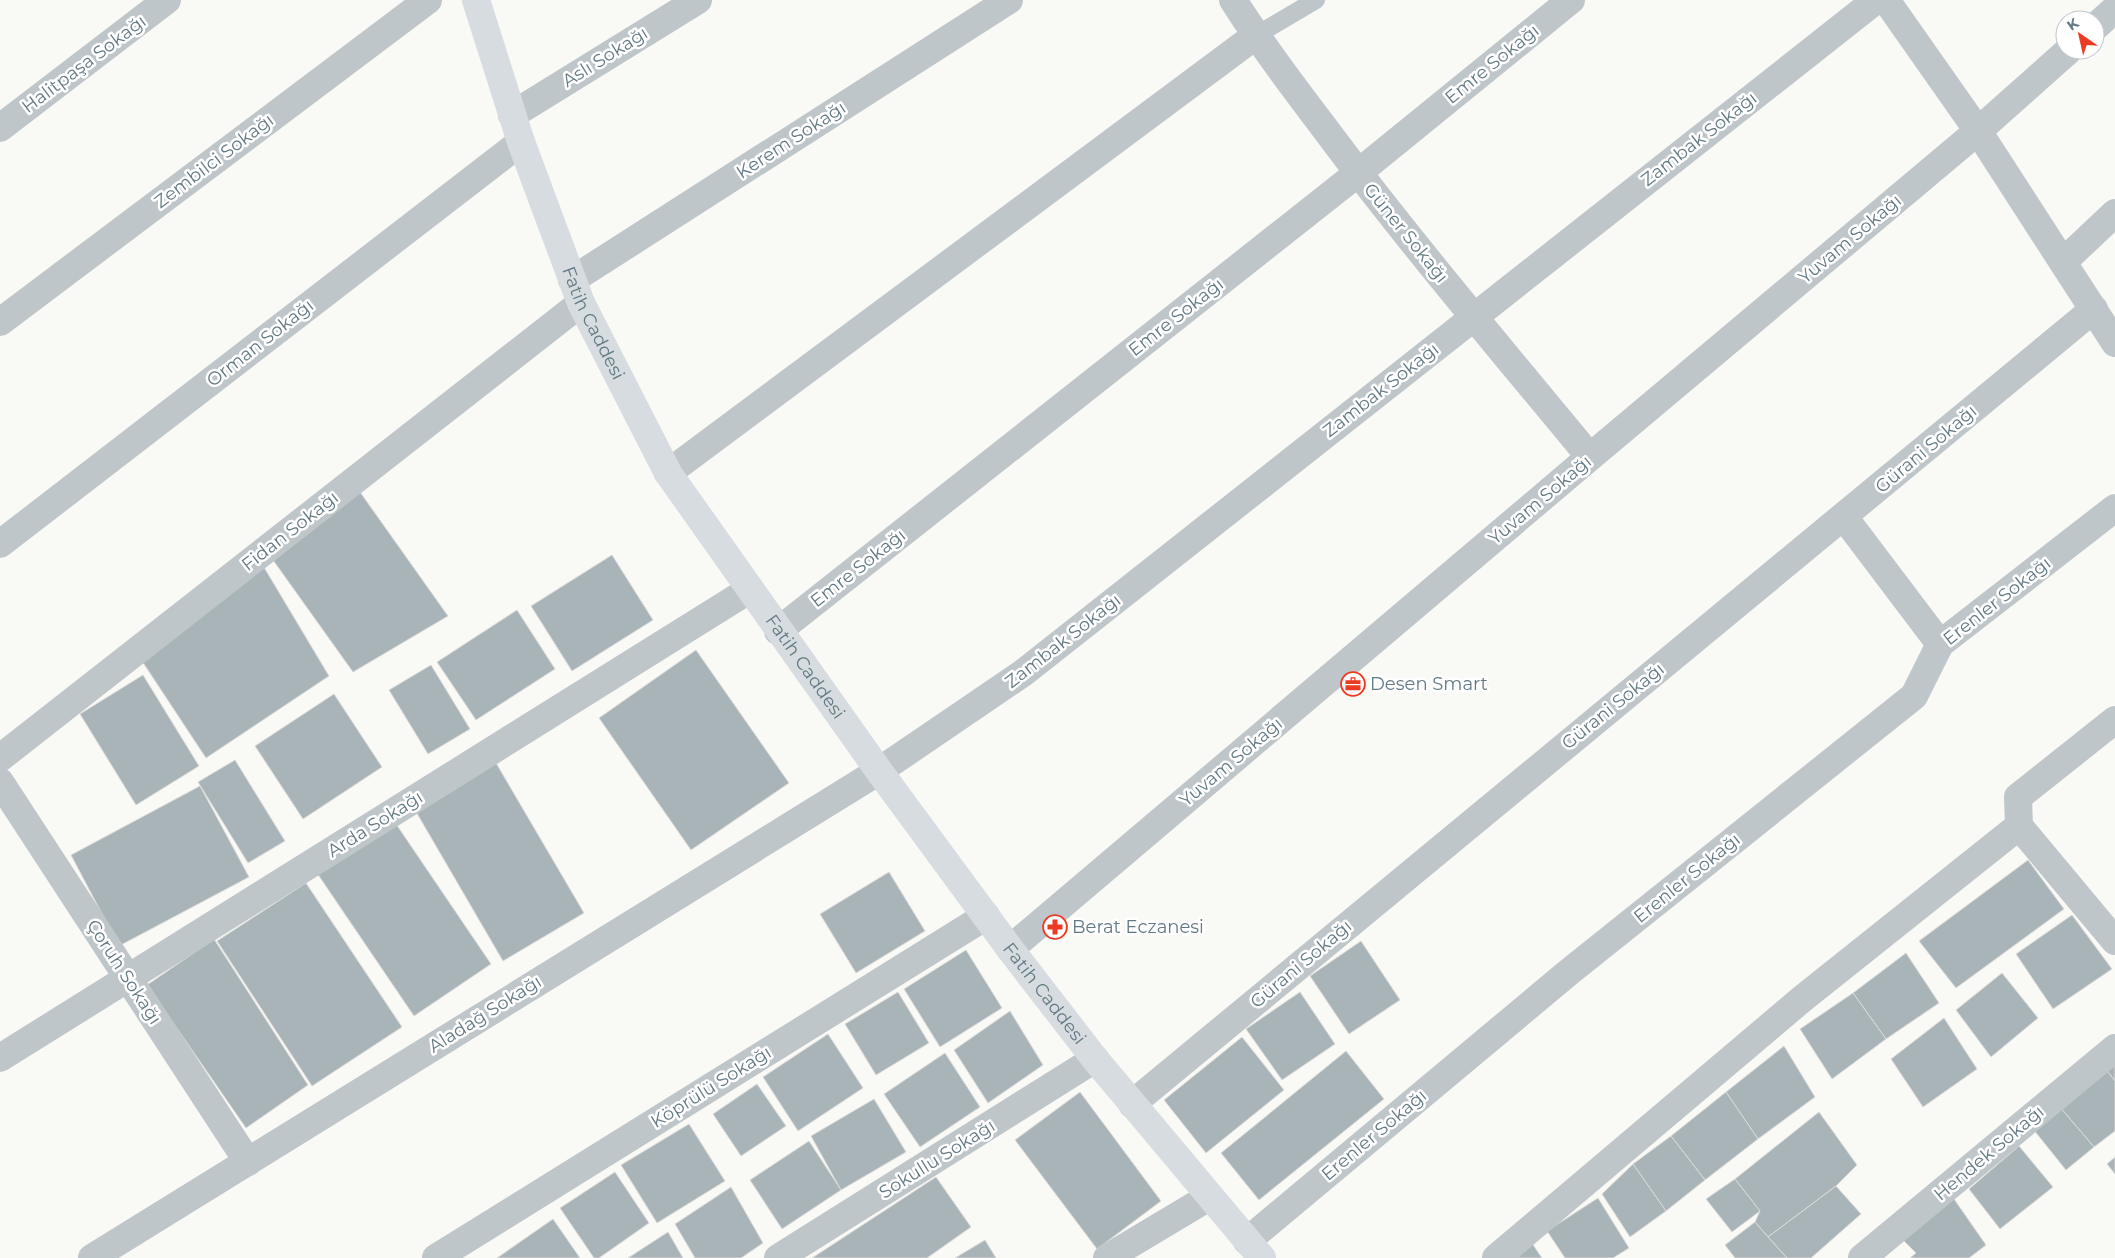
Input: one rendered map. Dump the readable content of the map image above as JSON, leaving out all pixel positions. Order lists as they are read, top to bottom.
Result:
{
  "streets": {
    "main road": ["Fatih Caddesi"],
    "street": [
      "Aslı Sokağı",
      "Halitpaşa Sokağı",
      "Emre Sokağı",
      "Zambak Sokağı",
      "Kerem Sokağı",
      "Zembilci Sokağı",
      "Güner Sokağı",
      "Yuvam Sokağı",
      "Orman Sokağı",
      "Gürani Sokağı",
      "Fidan Sokağı",
      "Erenler Sokağı",
      "Arda Sokağı",
      "Çoruh Sokağı",
      "Aladağ Sokağı",
      "Köprülü Sokağı",
      "Hendek Sokağı",
      "Sokullu Sokağı"
    ]
  },
  "crossings": [
    ["Aslı Sokağı", "Fatih Caddesi"],
    ["Emre Sokağı", "Güner Sokağı"],
    ["Emre Sokağı", "Fatih Caddesi"],
    ["Zambak Sokağı", "Güner Sokağı"],
    ["Zambak Sokağı", "Fatih Caddesi"],
    ["Zambak Sokağı", "Aladağ Sokağı"],
    ["Kerem Sokağı", "Fatih Caddesi"],
    ["Kerem Sokağı", "Fidan Sokağı"],
    ["Güner Sokağı", "Yuvam Sokağı"],
    ["Yuvam Sokağı", "Fatih Caddesi"],
    ["Fatih Caddesi", "Orman Sokağı"],
    ["Fatih Caddesi", "Gürani Sokağı"],
    ["Fatih Caddesi", "Fidan Sokağı"],
    ["Fatih Caddesi", "Erenler Sokağı"],
    ["Fatih Caddesi", "Arda Sokağı"],
    ["Fatih Caddesi", "Aladağ Sokağı"],
    ["Fatih Caddesi", "Köprülü Sokağı"],
    ["Fatih Caddesi", "Sokullu Sokağı"],
    ["Arda Sokağı", "Çoruh Sokağı"],
    ["Çoruh Sokağı", "Aladağ Sokağı"]
  ],
  "places": {
    "office": ["Desen Smart"],
    "pharmacy": ["Berat Eczanesi"]
  },
  "north": "top left"
}
